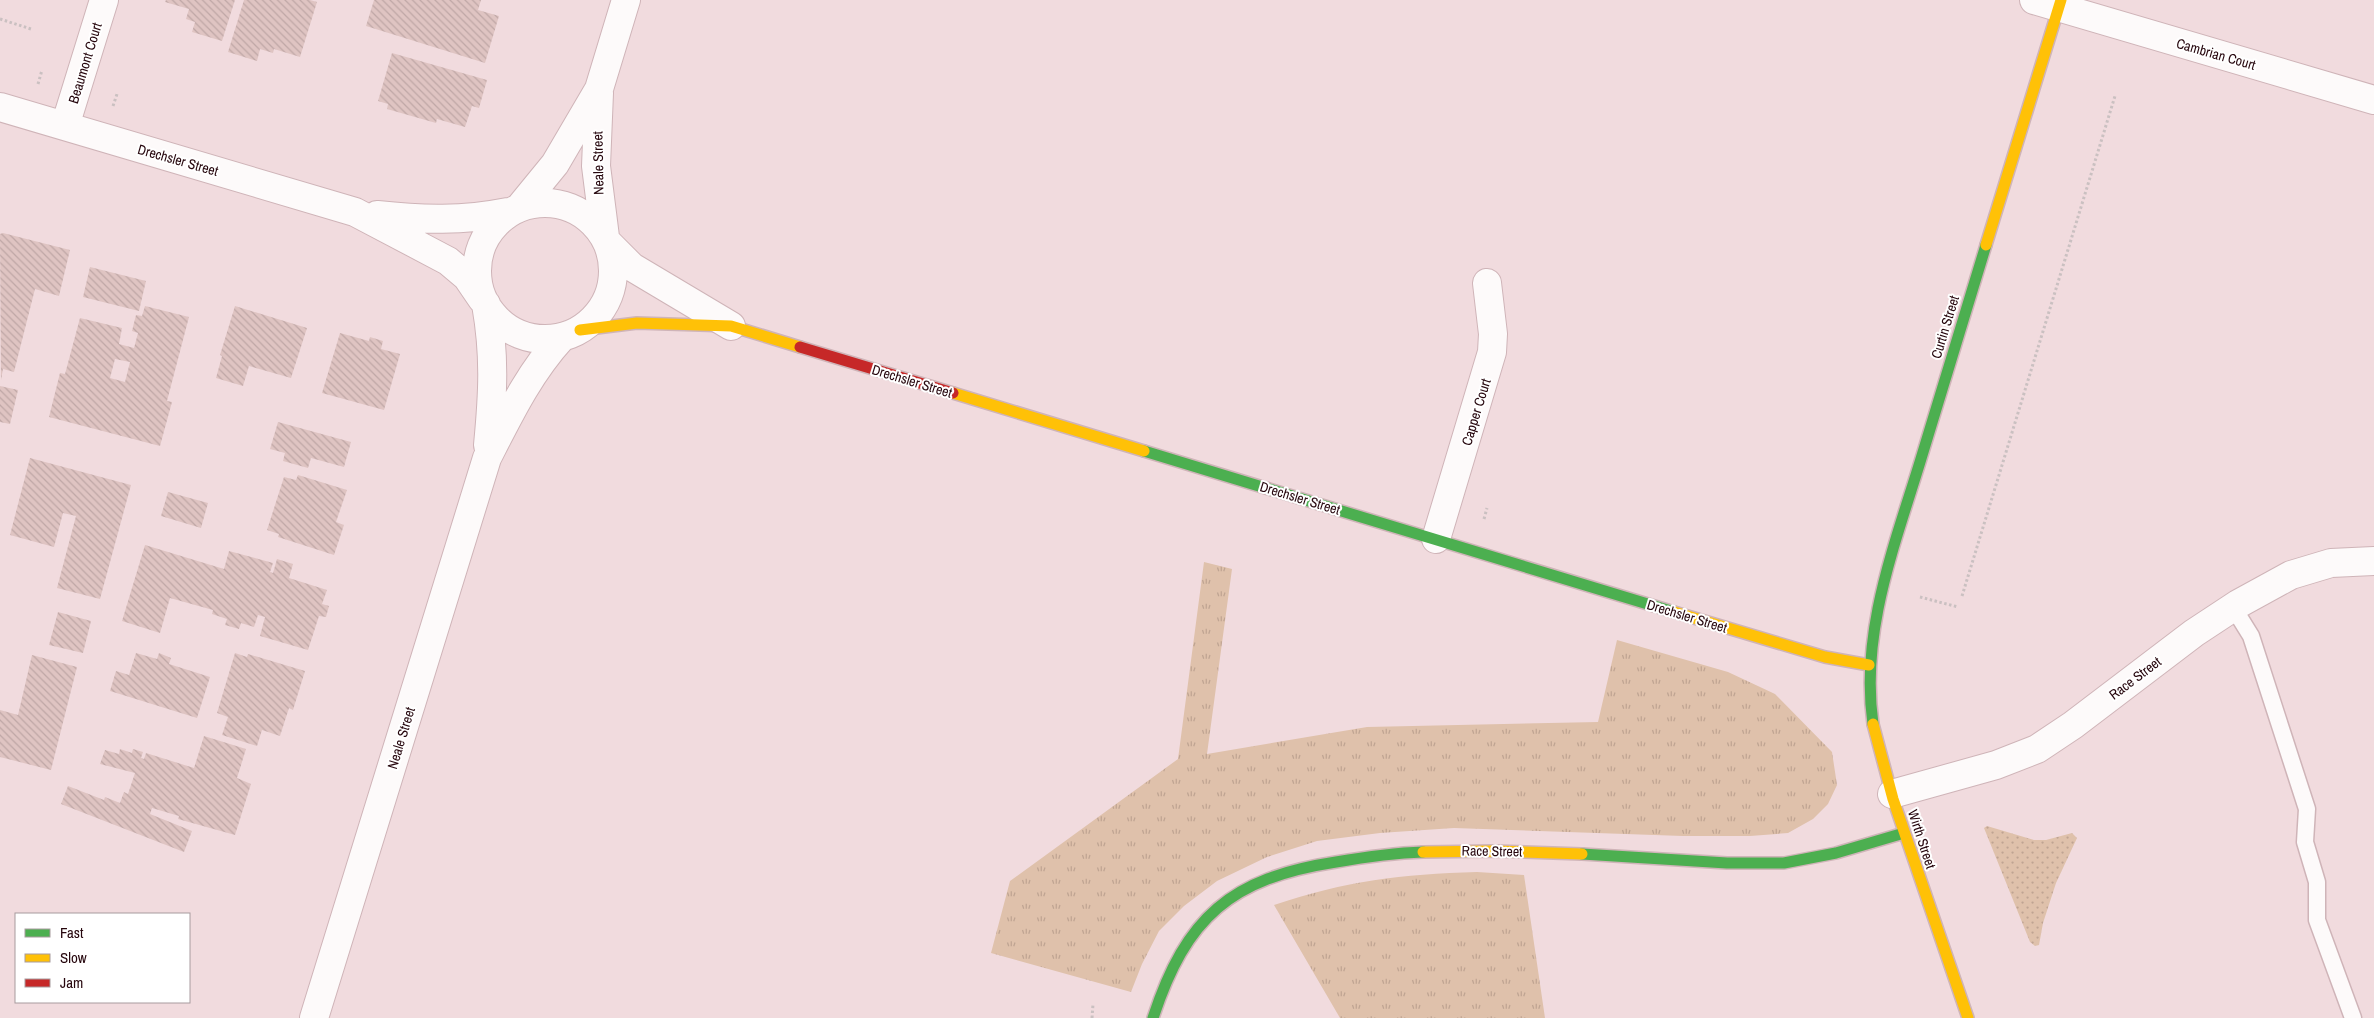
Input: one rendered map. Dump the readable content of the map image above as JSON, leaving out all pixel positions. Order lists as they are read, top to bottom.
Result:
{
  "streets": {
    "street": [
      "Cambrian Court",
      "Beaumont Court",
      "Drechsler Street",
      "Neale Street",
      "Curtin Street",
      "Capper Court",
      "Race Street",
      "Wirth Street"
    ]
  },
  "crossings": [
    ["Cambrian Court", "Curtin Street"],
    ["Beaumont Court", "Drechsler Street"],
    ["Drechsler Street", "Neale Street"],
    ["Drechsler Street", "Curtin Street"],
    ["Drechsler Street", "Capper Court"],
    ["Drechsler Street", "Wirth Street"],
    ["Curtin Street", "Wirth Street"],
    ["Race Street", "Wirth Street"]
  ],
  "legend": ["Fast", "Slow", "Jam"]
}
